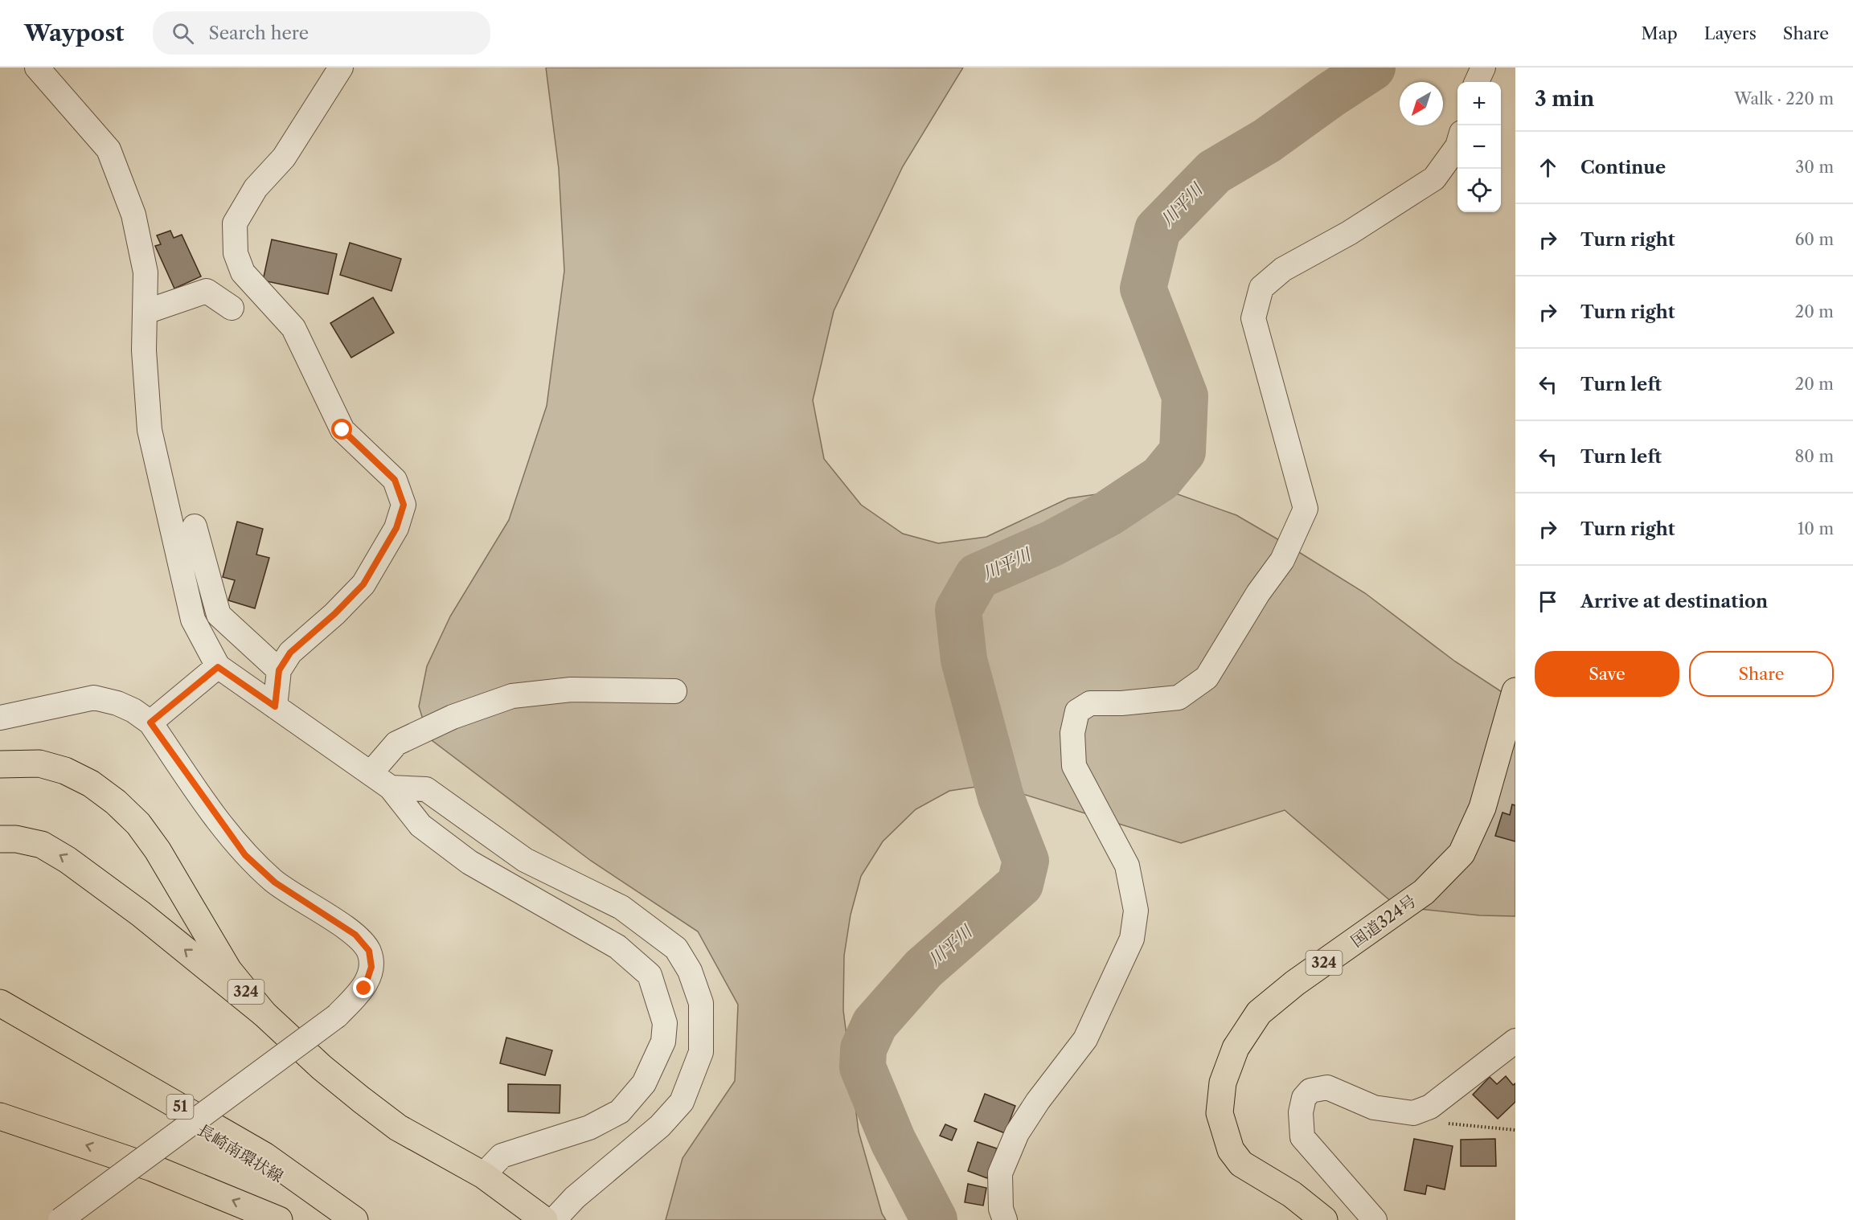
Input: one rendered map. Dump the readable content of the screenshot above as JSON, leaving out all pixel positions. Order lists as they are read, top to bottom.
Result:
{
  "streets": {
    "highway": [
      "国道324号",
      "324",
      "51",
      "長崎南環状線"
    ]
  },
  "water": ["川平川"],
  "north": "bottom left",
  "page": {
    "header": "Waypost",
    "search": "Search here",
    "nav": ["Map", "Layers", "Share"],
    "heading": ["3 min", "Walk · 220 m"],
    "map_buttons": ["+", "−"],
    "list": [
      ["Continue", "30 m"],
      ["Turn right", "60 m"],
      ["Turn right", "20 m"],
      ["Turn left", "20 m"],
      ["Turn left", "80 m"],
      ["Turn right", "10 m"],
      "Arrive at destination"
    ],
    "buttons": ["Save", "Share"]
  }
}
